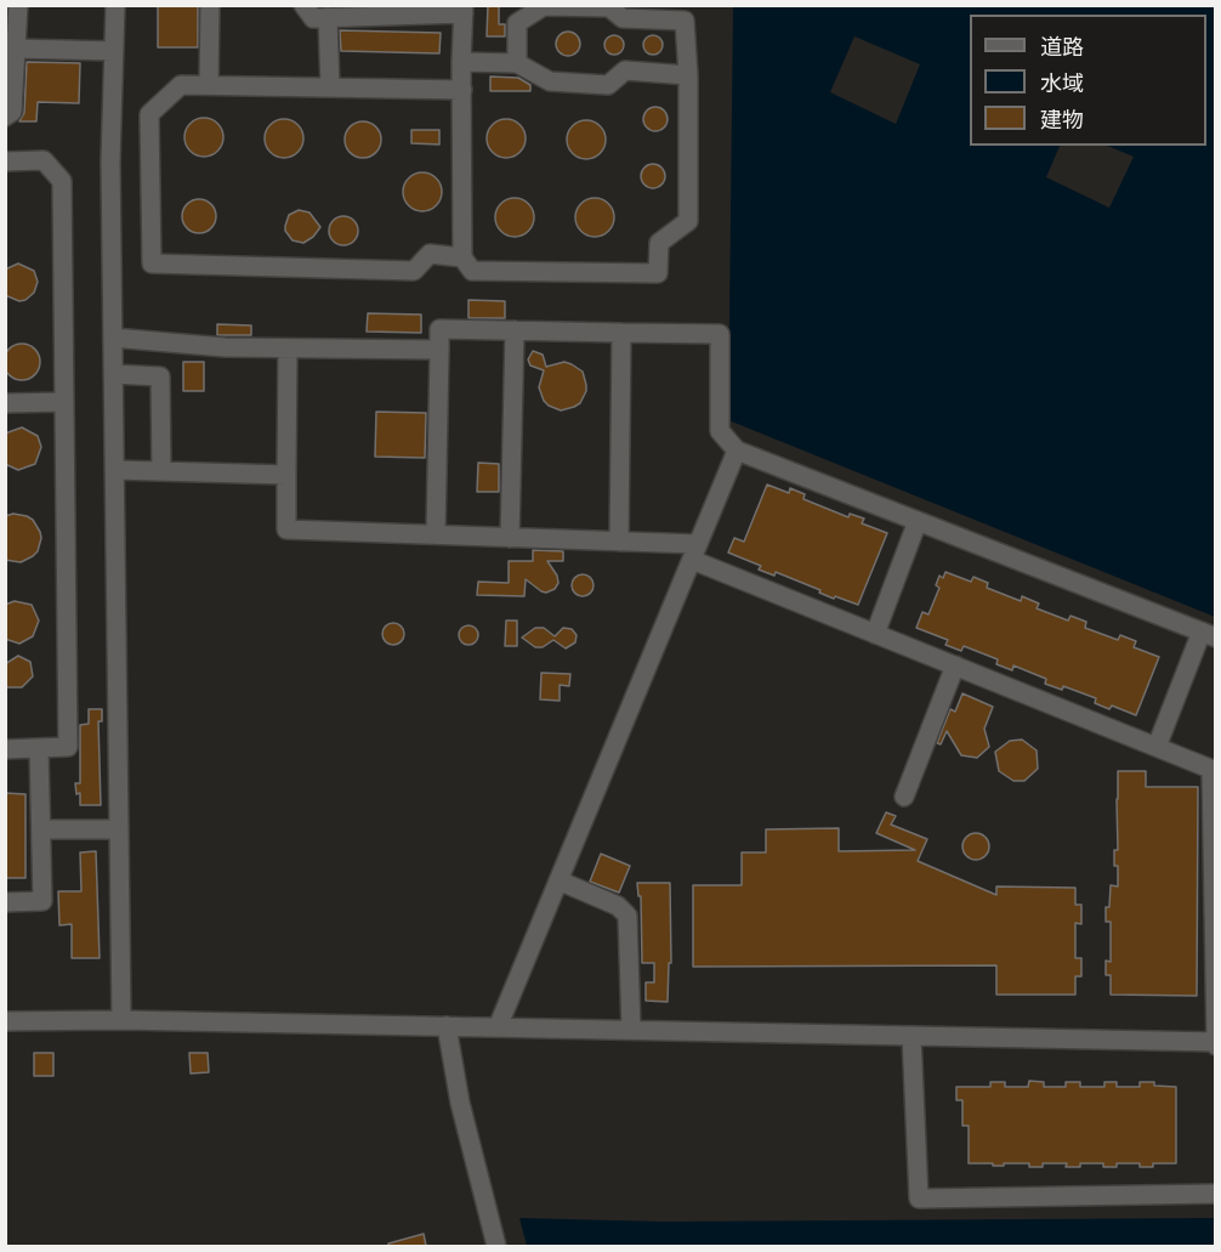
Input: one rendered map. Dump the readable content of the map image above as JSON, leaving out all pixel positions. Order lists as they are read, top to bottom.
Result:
{
  "legend": ["道路", "水域", "建物"]
}
